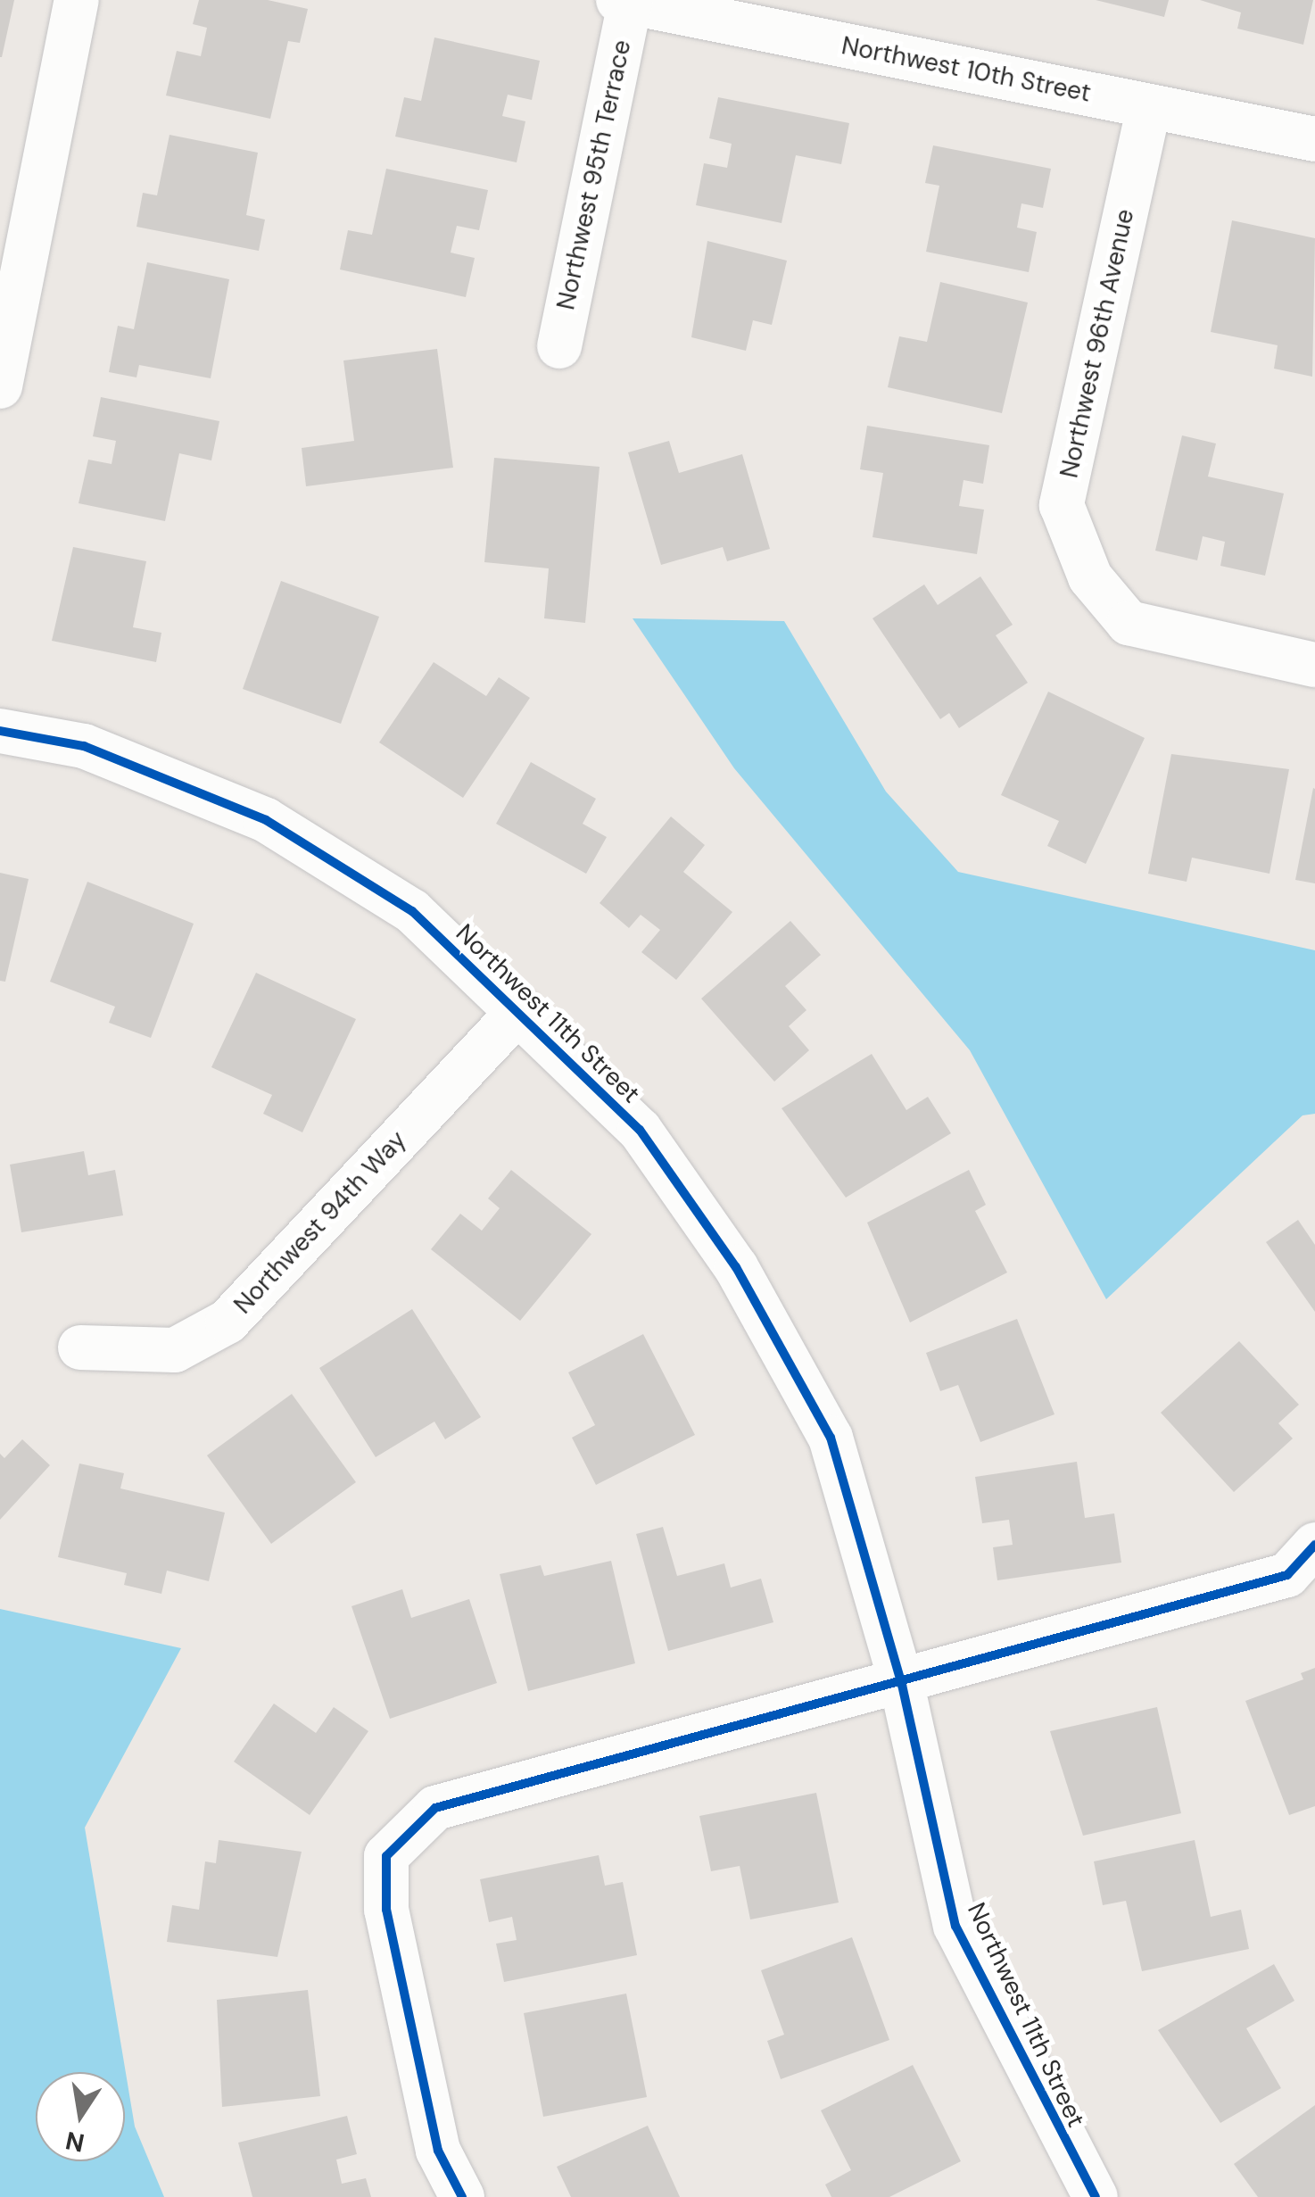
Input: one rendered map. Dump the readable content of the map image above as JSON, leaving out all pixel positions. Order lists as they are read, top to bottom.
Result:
{
  "streets": {
    "street": [
      "Northwest 10th Street",
      "Northwest 95th Terrace",
      "Northwest 96th Avenue",
      "Northwest 11th Street",
      "Northwest 94th Way"
    ]
  },
  "crossings": [
    ["Northwest 10th Street", "Northwest 95th Terrace"],
    ["Northwest 10th Street", "Northwest 96th Avenue"],
    ["Northwest 11th Street", "Northwest 94th Way"]
  ],
  "north": "bottom"
}
